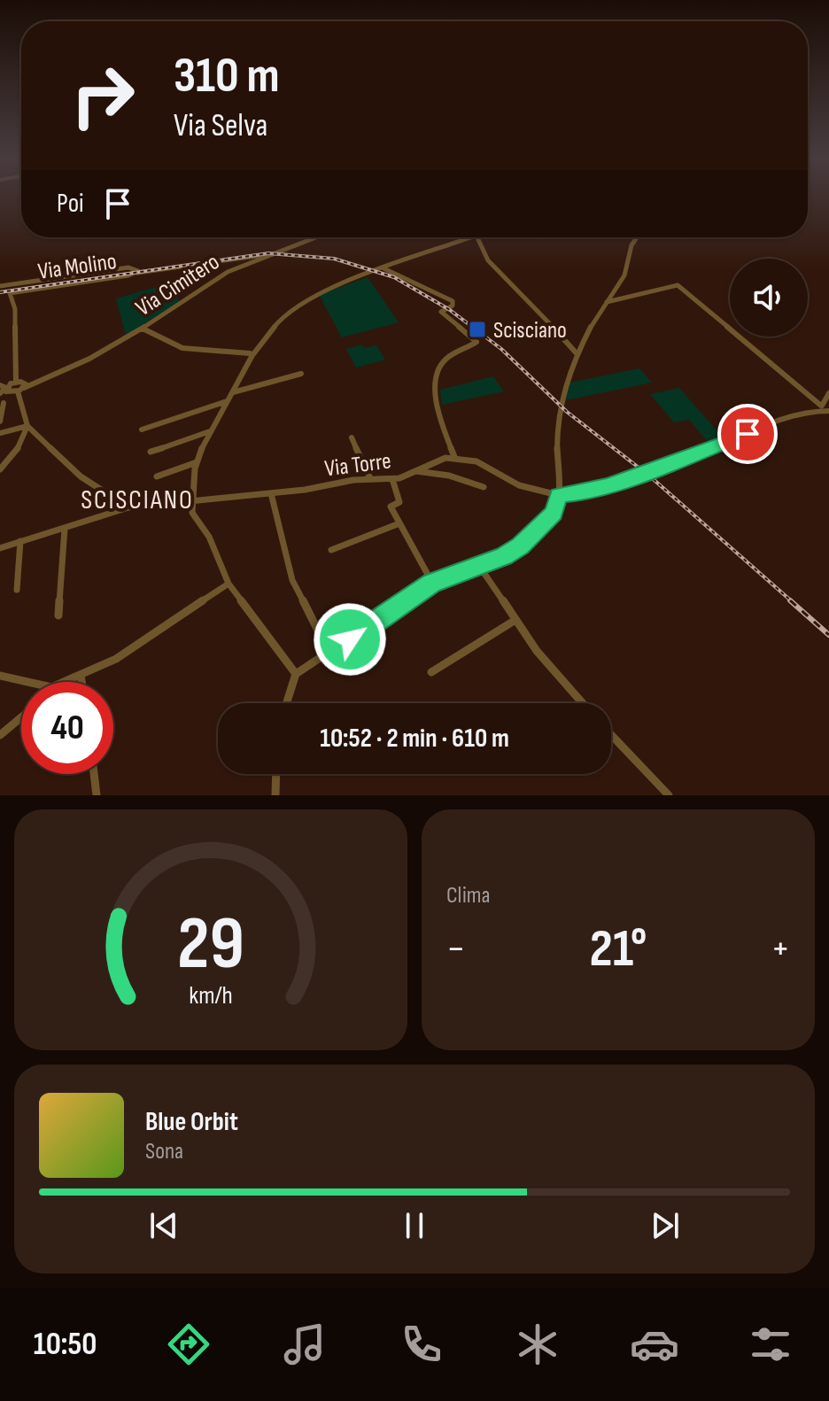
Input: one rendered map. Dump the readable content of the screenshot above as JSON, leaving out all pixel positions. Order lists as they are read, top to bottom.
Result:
{
  "streets": {
    "street": ["Via Molino", "Via Cimitero", "Via Torre"]
  },
  "crossings": [
    ["Via Molino", "Via Cimitero"]
  ],
  "districts": ["SCISCIANO"],
  "places": {
    "transit": ["Scisciano"]
  },
  "page": {
    "turn": ["310 m", "Via Selva"],
    "then": "Poi",
    "limit": "40",
    "trip": "10:52 · 2 min · 610 m",
    "tile": "Clima",
    "heat": ["−", "21°", "+"],
    "song": ["Blue Orbit", "Sona"],
    "tabs": "10:50",
    "gauge": ["29", "km/h"]
  }
}
